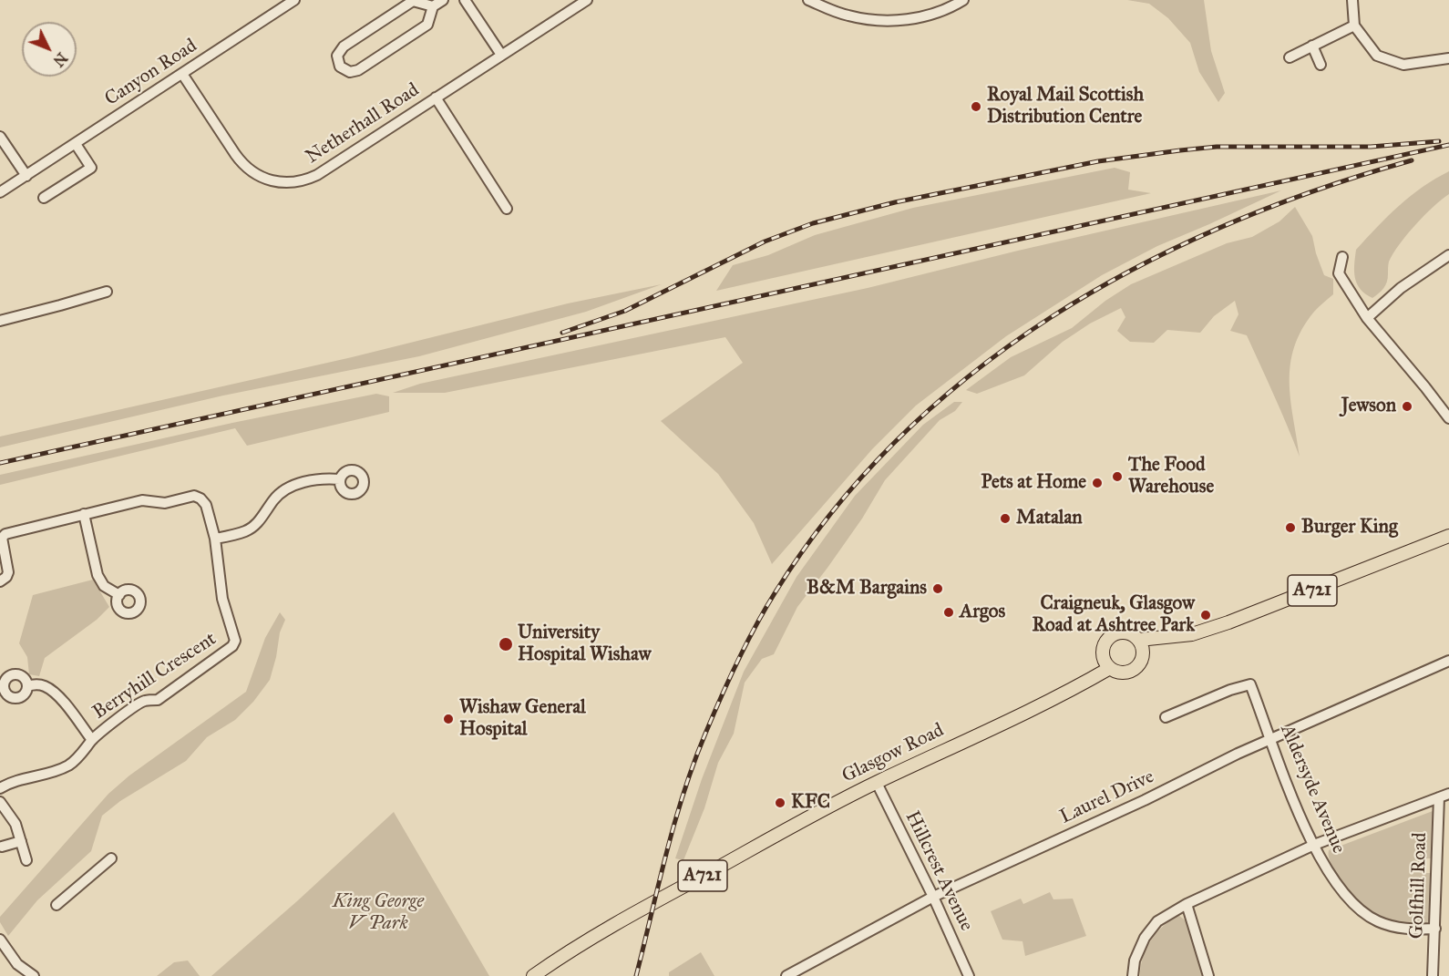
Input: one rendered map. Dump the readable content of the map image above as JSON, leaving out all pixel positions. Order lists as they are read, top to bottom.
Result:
{
  "streets": {
    "main road": ["A721", "Glasgow Road"],
    "street": [
      "Canyon Road",
      "Netherhall Road",
      "Berryhill Crescent",
      "Aldersyde Avenue",
      "Laurel Drive",
      "Hillcrest Avenue",
      "Golfhill Road"
    ]
  },
  "crossings": [
    ["Canyon Road", "Netherhall Road"],
    ["A721", "Glasgow Road"],
    ["Glasgow Road", "Hillcrest Avenue"],
    ["Aldersyde Avenue", "Laurel Drive"],
    ["Aldersyde Avenue", "Golfhill Road"],
    ["Laurel Drive", "Hillcrest Avenue"]
  ],
  "parks": ["King George V Park"],
  "places": [
    "Royal Mail Scottish Distribution Centre",
    "Jewson",
    "The Food Warehouse",
    "Pets at Home",
    "Matalan",
    "Burger King",
    "B&M Bargains",
    "Argos",
    "Craigneuk, Glasgow Road at Ashtree Park",
    "University Hospital Wishaw",
    "Wishaw General Hospital",
    "KFC"
  ],
  "north": "bottom right"
}
